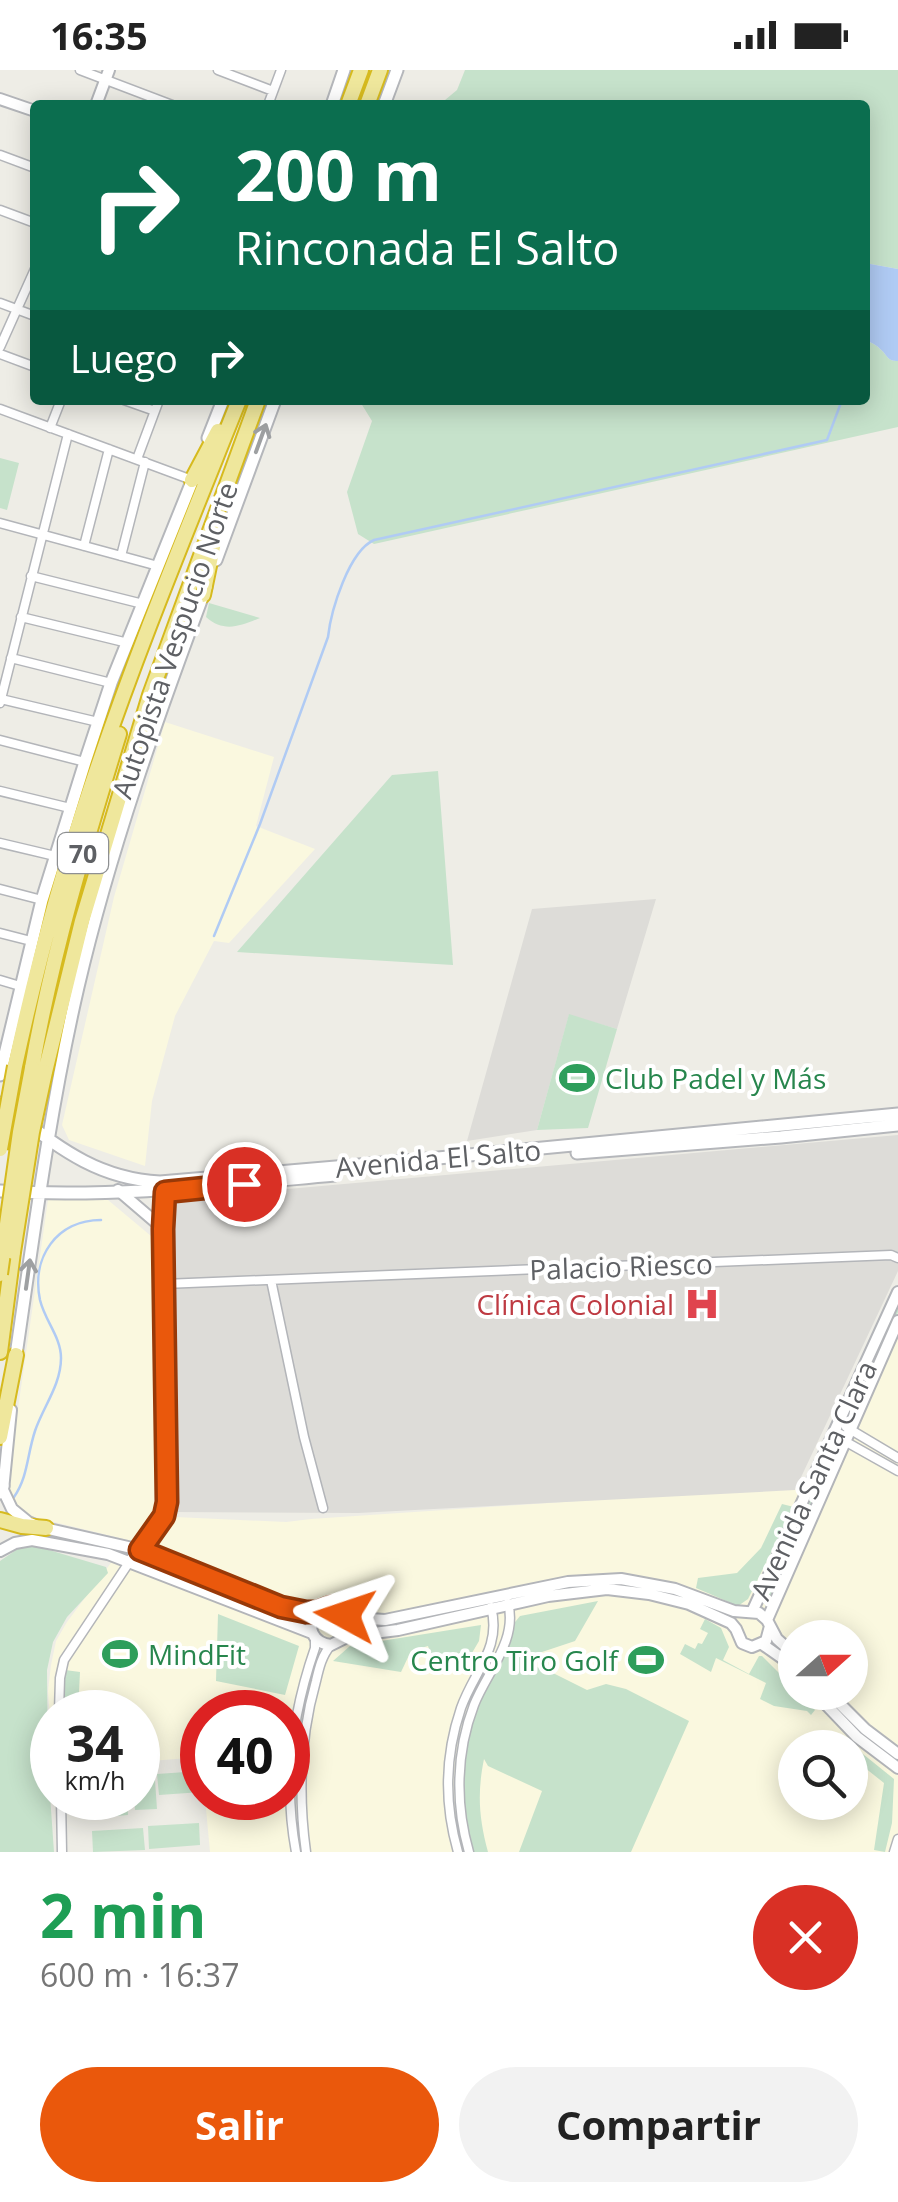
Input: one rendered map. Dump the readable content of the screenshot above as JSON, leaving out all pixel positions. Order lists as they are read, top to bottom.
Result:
{
  "streets": {
    "highway": ["Autopista Vespucio Norte", "70"],
    "main road": ["Avenida El Salto"],
    "street": ["Palacio Riesco", "Avenida Santa Clara"]
  },
  "crossings": [
    ["Autopista Vespucio Norte", "70"]
  ],
  "places": {
    "sports": ["Club Padel y Más", "MindFit", "Centro Tiro Golf"],
    "hospital": ["Clínica Colonial"]
  },
  "north": "right",
  "page": {
    "status": "16:35",
    "turn": ["200 m", "Rinconada El Salto"],
    "then": "Luego",
    "speed": "34 km/h",
    "limit": "40",
    "heading": ["2 min", "600 m · 16:37"],
    "buttons": ["Salir", "Compartir"]
  }
}
